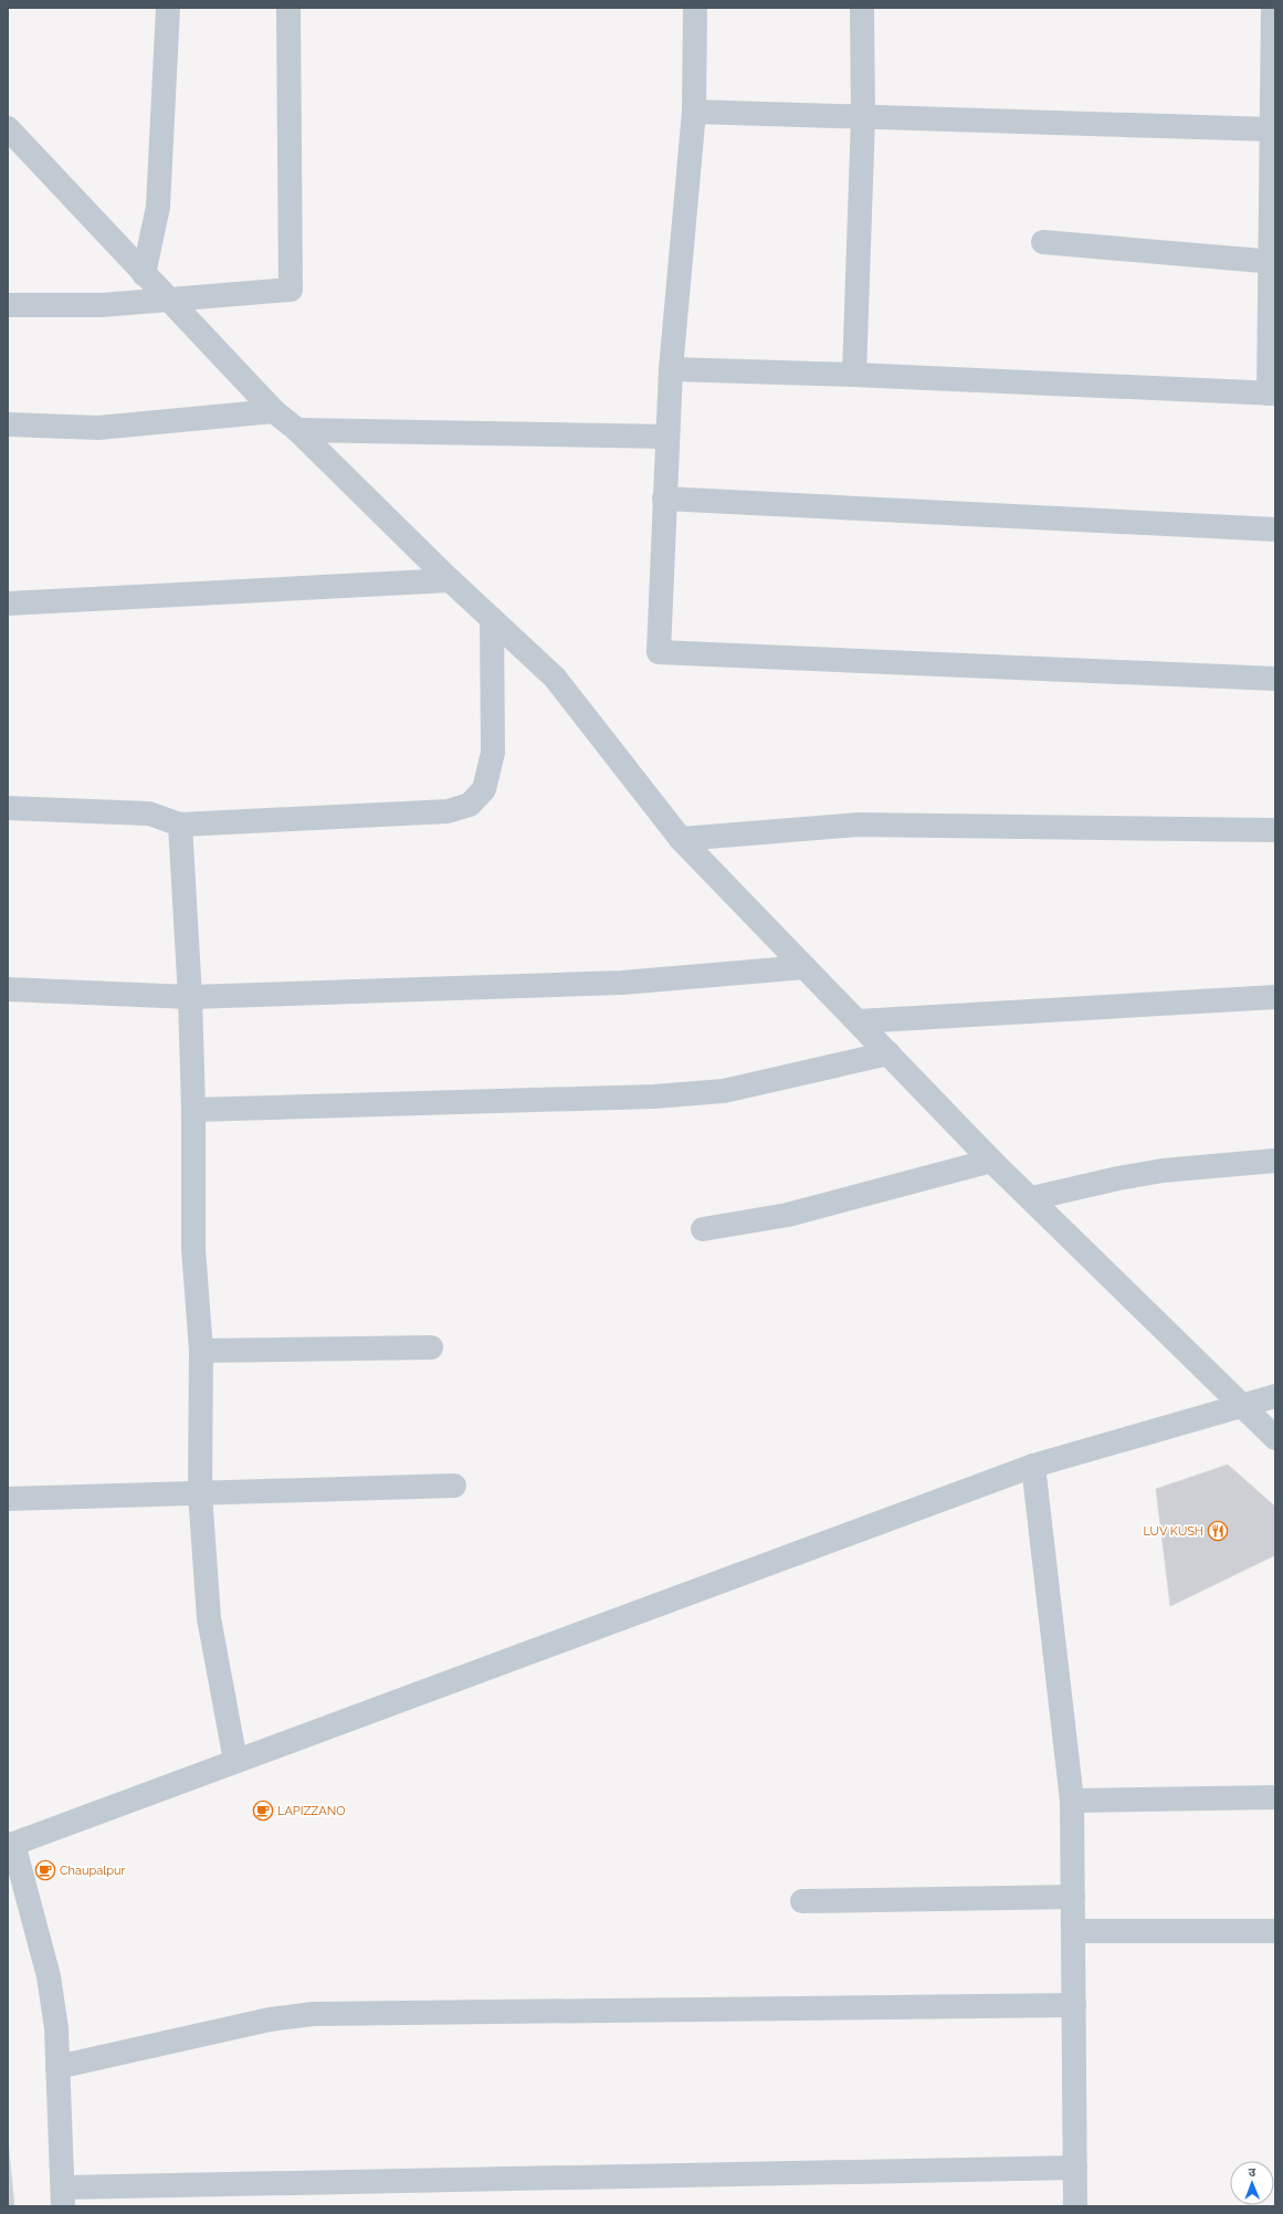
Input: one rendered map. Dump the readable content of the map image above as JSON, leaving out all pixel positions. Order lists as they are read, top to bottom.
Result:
{
  "places": {
    "restaurant": ["LUV KUSH"],
    "cafe": ["LAPIZZANO", "Chaupalpur"]
  },
  "north": "top"
}
